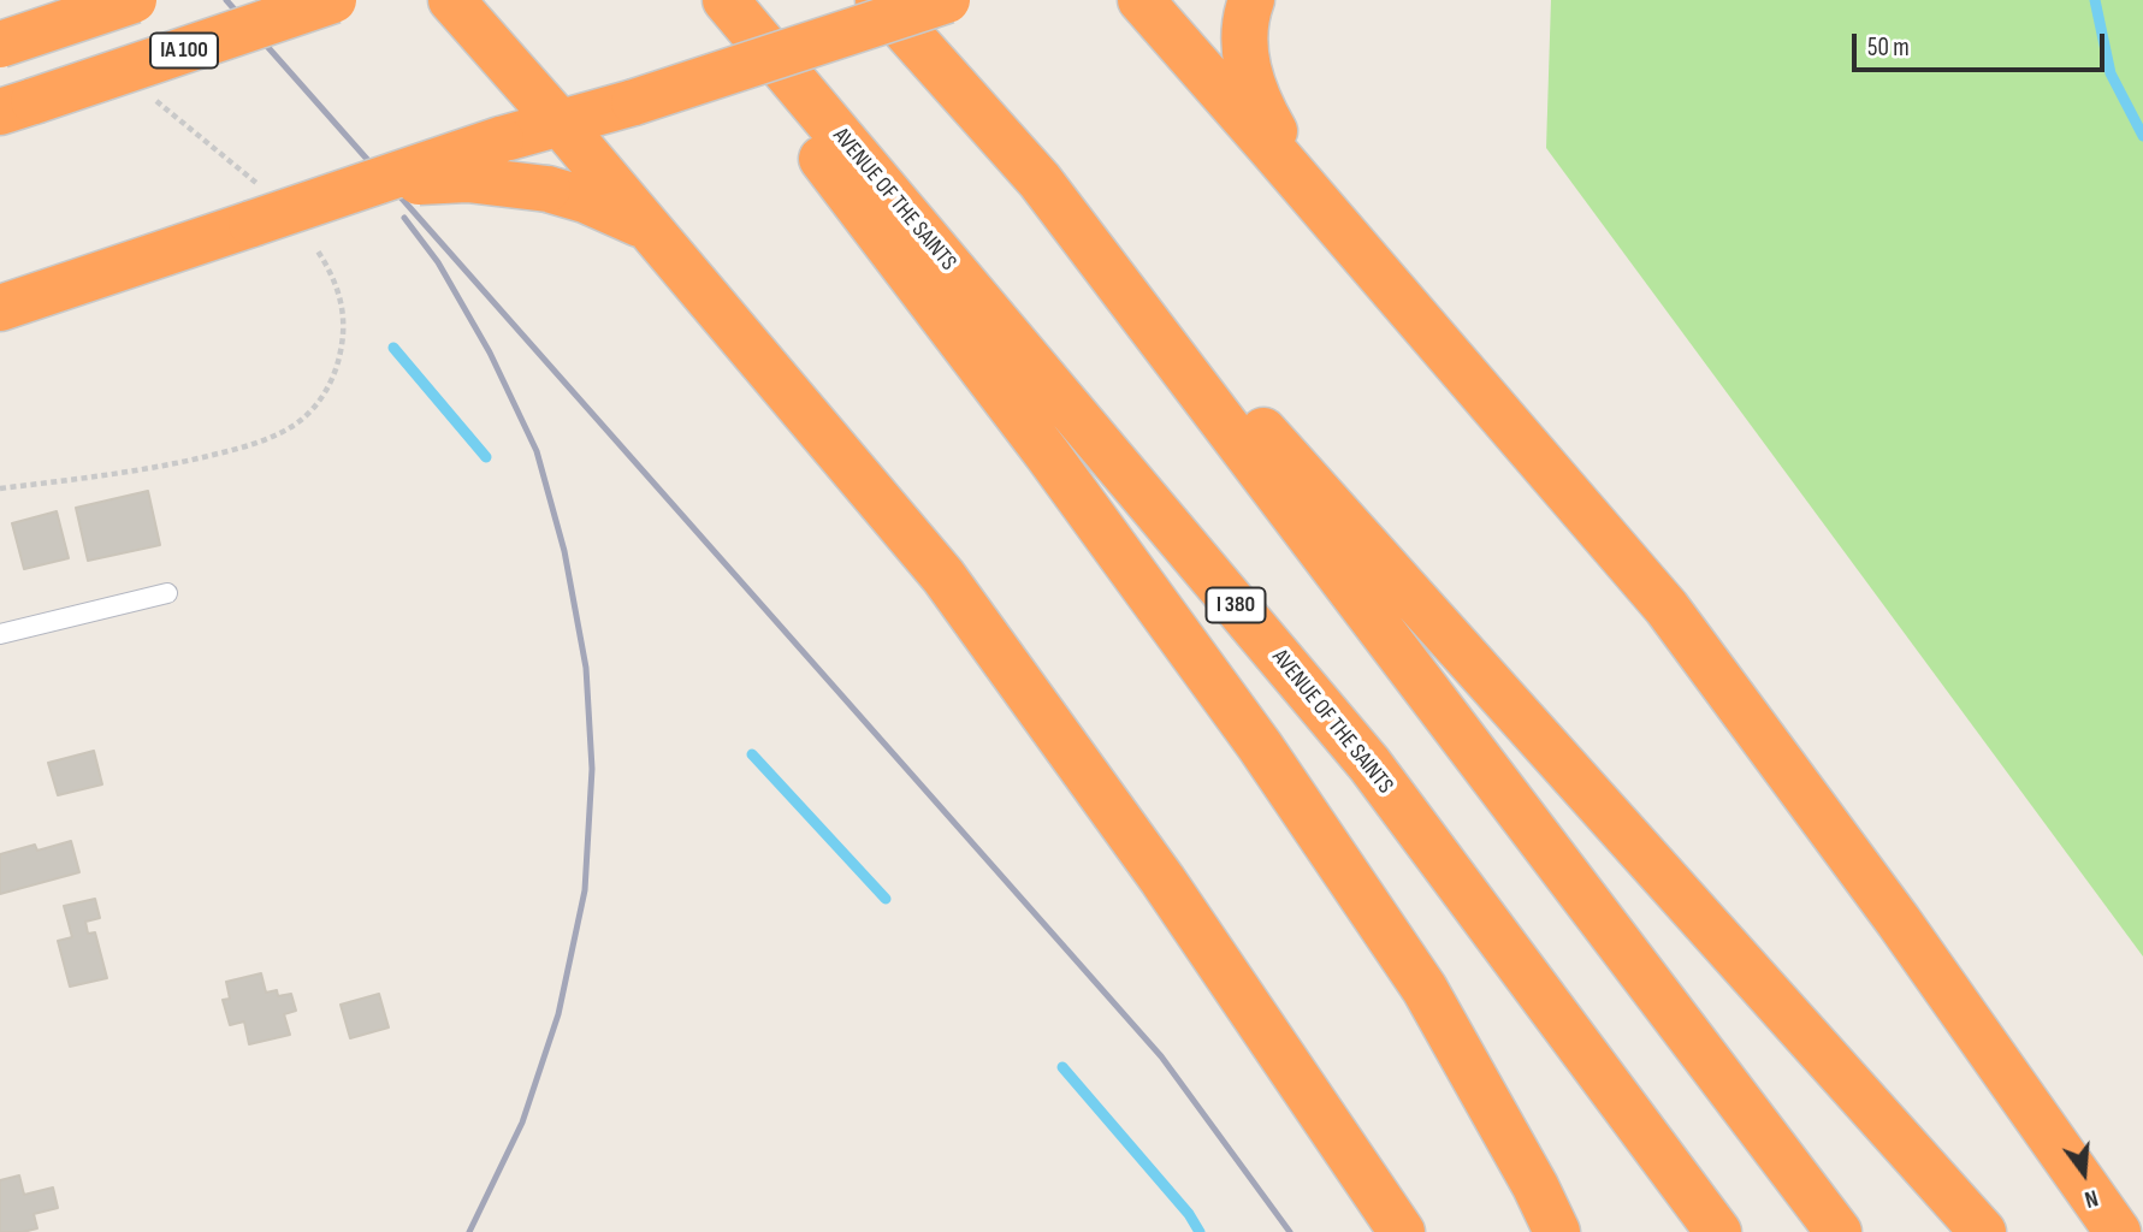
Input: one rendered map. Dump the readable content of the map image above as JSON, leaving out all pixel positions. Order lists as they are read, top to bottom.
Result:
{
  "streets": {
    "highway": ["IA 100", "AVENUE OF THE SAINTS", "I 380"]
  },
  "scale_bar": "50 m",
  "north": "bottom"
}
